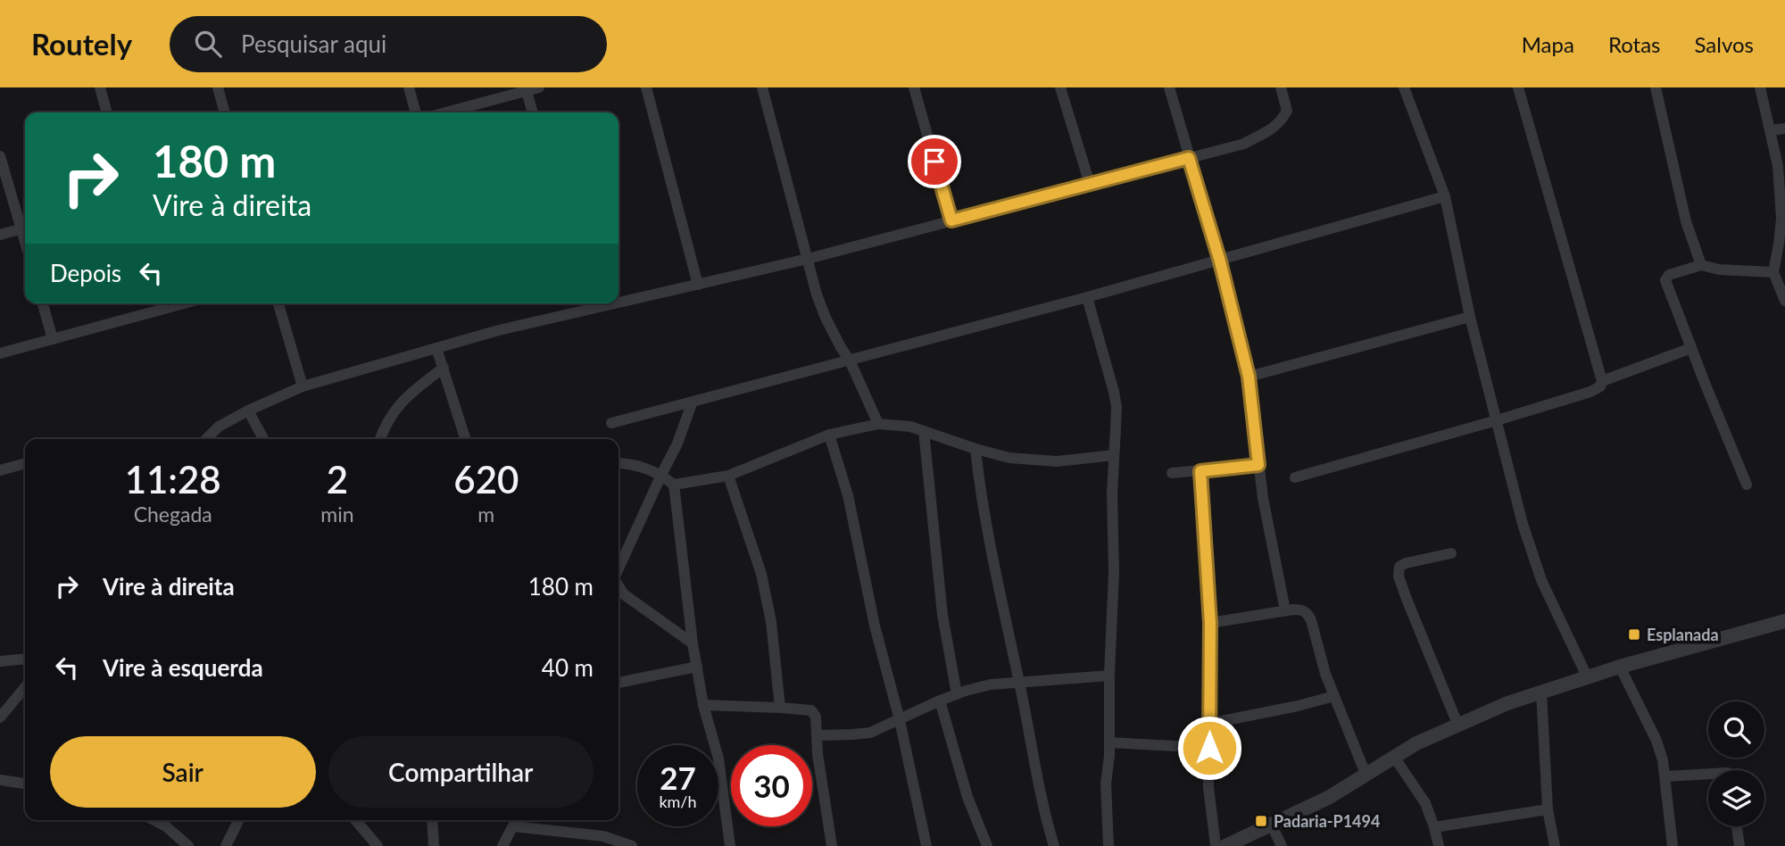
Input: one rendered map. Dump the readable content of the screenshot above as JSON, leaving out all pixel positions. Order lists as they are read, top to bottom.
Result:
{
  "places": {
    "transit": ["Esplanada", "Padaria-P1494"]
  },
  "page": {
    "header": "Routely",
    "search": "Pesquisar aqui",
    "nav": ["Mapa", "Rotas", "Salvos"],
    "turn": ["180 m", "Vire à direita"],
    "then": "Depois",
    "eta": [
      "11:28",
      "Chegada",
      "2",
      "min",
      "620",
      "m"
    ],
    "list": [
      {
        "name": "Vire à direita",
        "value": "180 m"
      },
      {
        "name": "Vire à esquerda",
        "value": "40 m"
      }
    ],
    "buttons": ["Sair", "Compartilhar"],
    "speed": "27 km/h",
    "limit": "30"
  }
}
